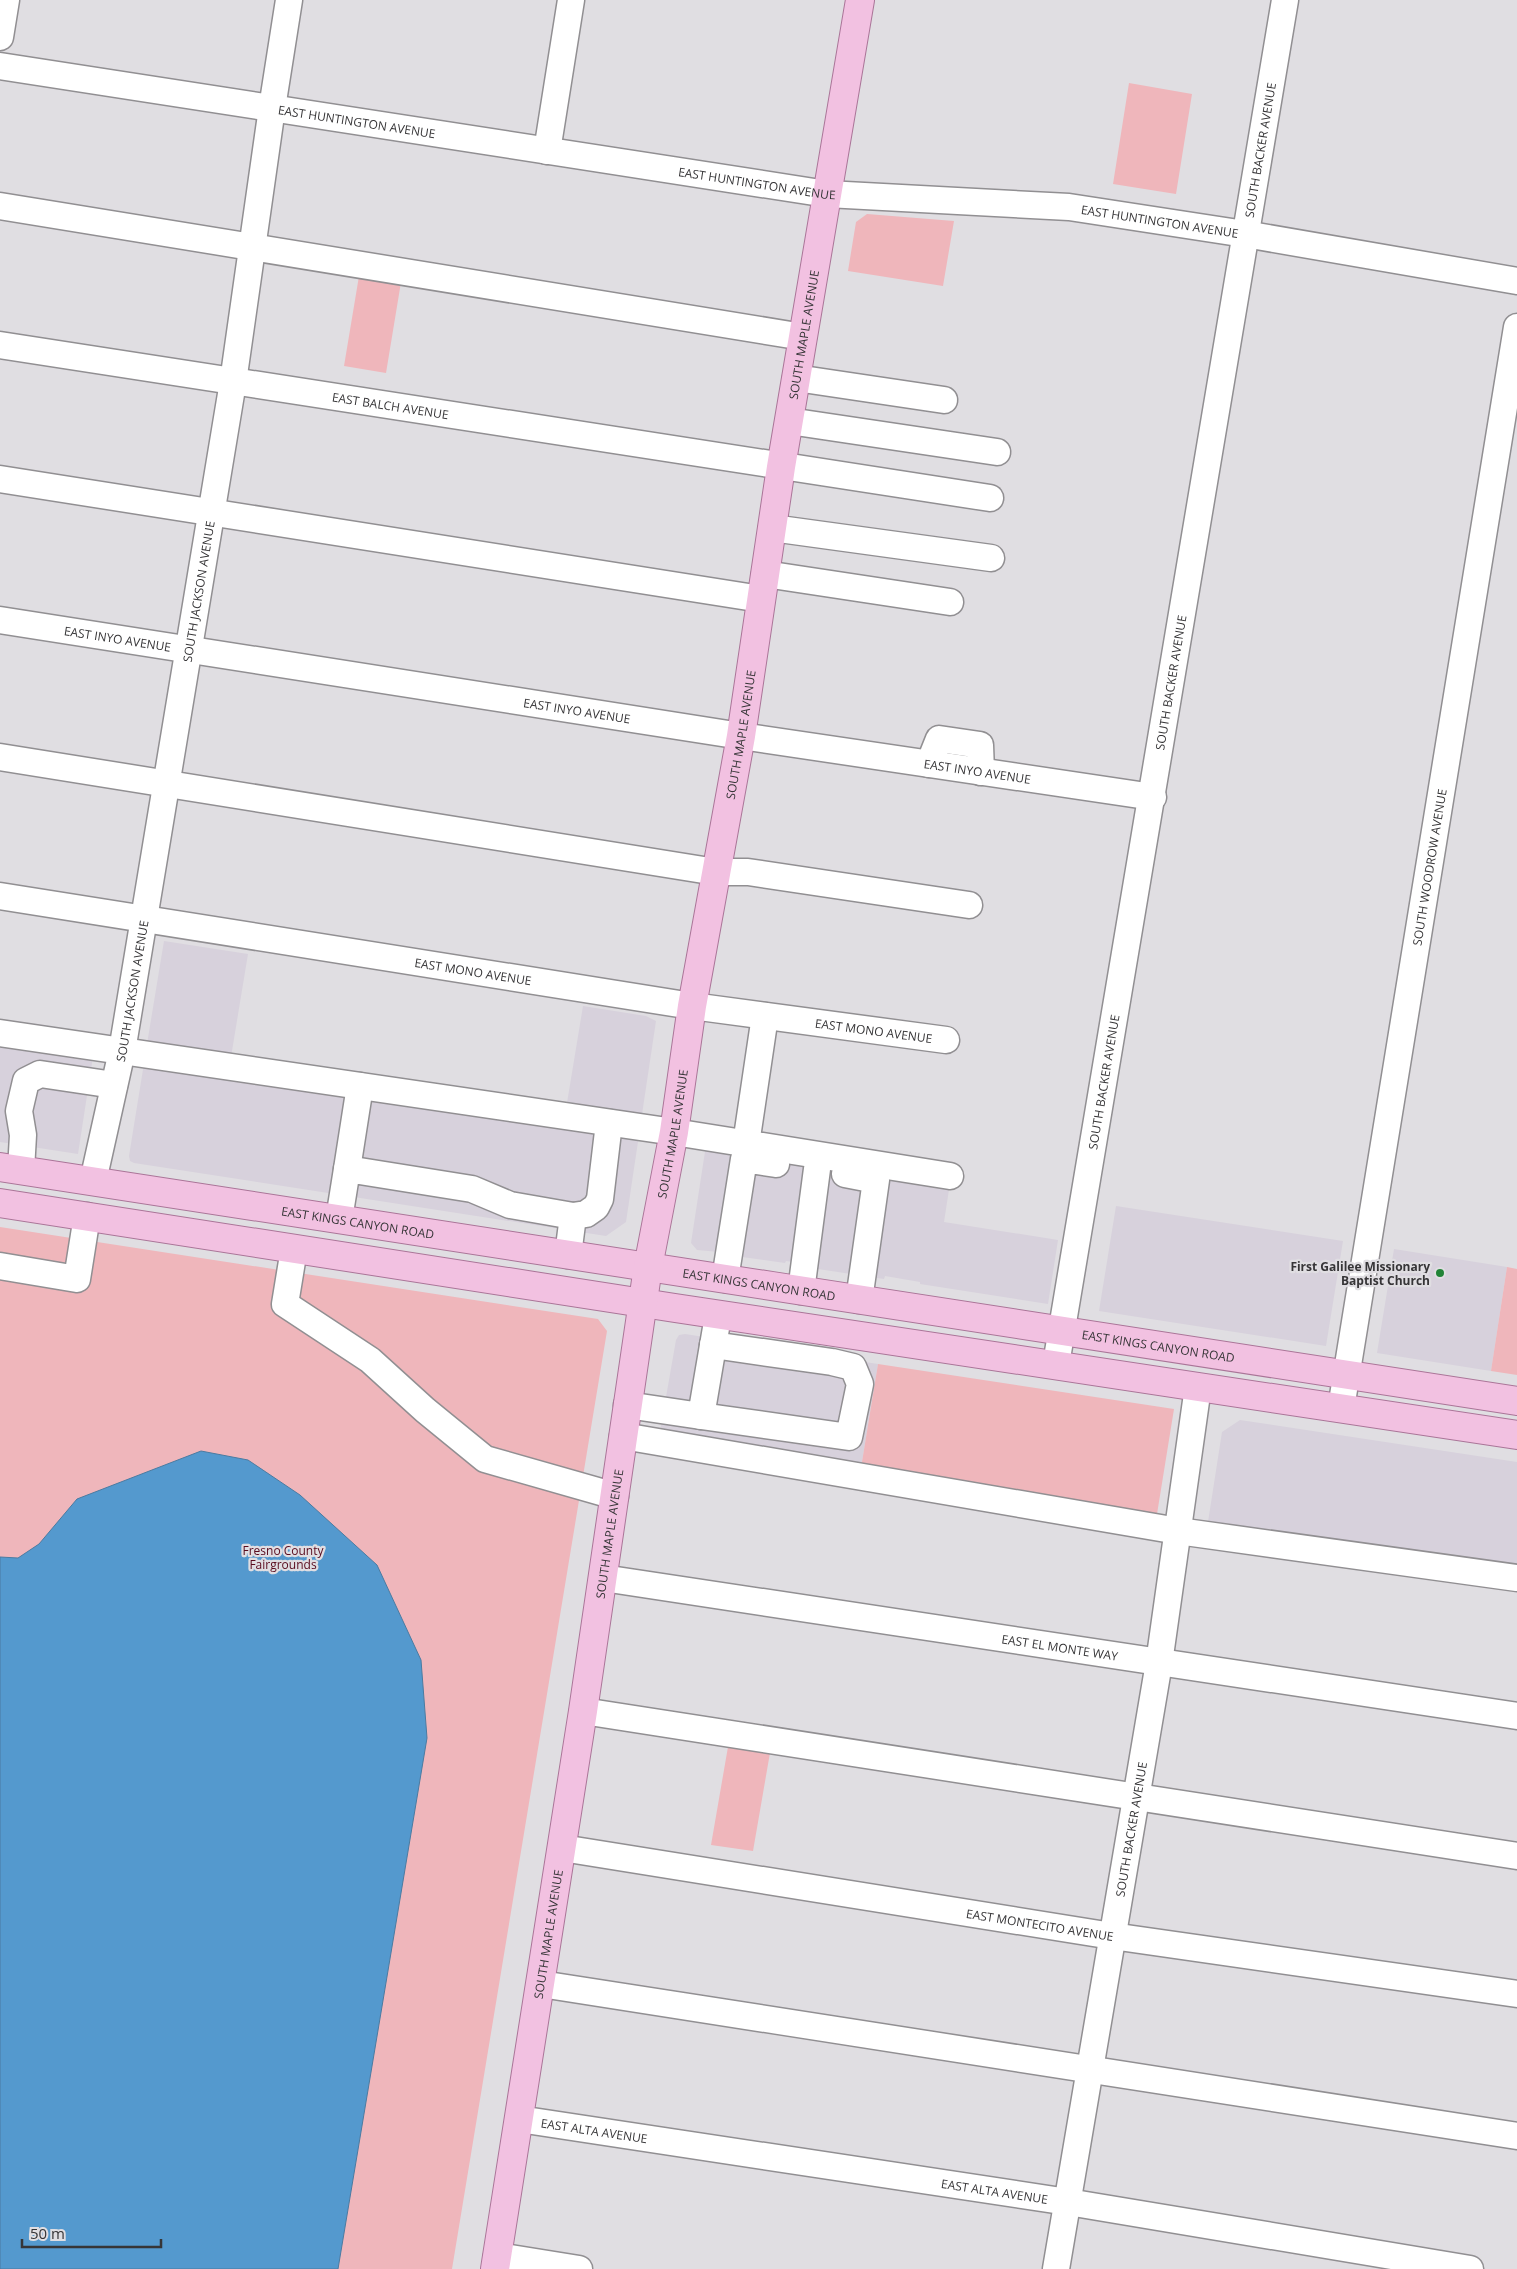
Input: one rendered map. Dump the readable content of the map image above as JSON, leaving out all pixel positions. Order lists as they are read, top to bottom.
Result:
{
  "streets": {
    "main road": ["SOUTH MAPLE AVENUE", "EAST KINGS CANYON ROAD"],
    "street": [
      "EAST HUNTINGTON AVENUE",
      "SOUTH BACKER AVENUE",
      "EAST BALCH AVENUE",
      "SOUTH JACKSON AVENUE",
      "EAST INYO AVENUE",
      "SOUTH WOODROW AVENUE",
      "EAST MONO AVENUE",
      "EAST EL MONTE WAY",
      "EAST MONTECITO AVENUE",
      "EAST ALTA AVENUE"
    ]
  },
  "crossings": [
    ["EAST HUNTINGTON AVENUE", "SOUTH BACKER AVENUE"],
    ["EAST HUNTINGTON AVENUE", "SOUTH MAPLE AVENUE"],
    ["EAST HUNTINGTON AVENUE", "SOUTH JACKSON AVENUE"],
    ["SOUTH BACKER AVENUE", "EAST INYO AVENUE"],
    ["SOUTH BACKER AVENUE", "EAST KINGS CANYON ROAD"],
    ["SOUTH BACKER AVENUE", "EAST EL MONTE WAY"],
    ["SOUTH BACKER AVENUE", "EAST MONTECITO AVENUE"],
    ["SOUTH BACKER AVENUE", "EAST ALTA AVENUE"],
    ["SOUTH MAPLE AVENUE", "EAST BALCH AVENUE"],
    ["SOUTH MAPLE AVENUE", "EAST INYO AVENUE"],
    ["SOUTH MAPLE AVENUE", "EAST MONO AVENUE"],
    ["SOUTH MAPLE AVENUE", "EAST KINGS CANYON ROAD"],
    ["SOUTH MAPLE AVENUE", "EAST EL MONTE WAY"],
    ["SOUTH MAPLE AVENUE", "EAST MONTECITO AVENUE"],
    ["SOUTH MAPLE AVENUE", "EAST ALTA AVENUE"],
    ["EAST BALCH AVENUE", "SOUTH JACKSON AVENUE"],
    ["SOUTH JACKSON AVENUE", "EAST INYO AVENUE"],
    ["SOUTH JACKSON AVENUE", "EAST MONO AVENUE"],
    ["SOUTH JACKSON AVENUE", "EAST KINGS CANYON ROAD"],
    ["SOUTH WOODROW AVENUE", "EAST KINGS CANYON ROAD"]
  ],
  "parks": ["Fresno County Fairgrounds"],
  "places": ["First Galilee Missionary Baptist Church"],
  "scale_bar": "50 m"
}
